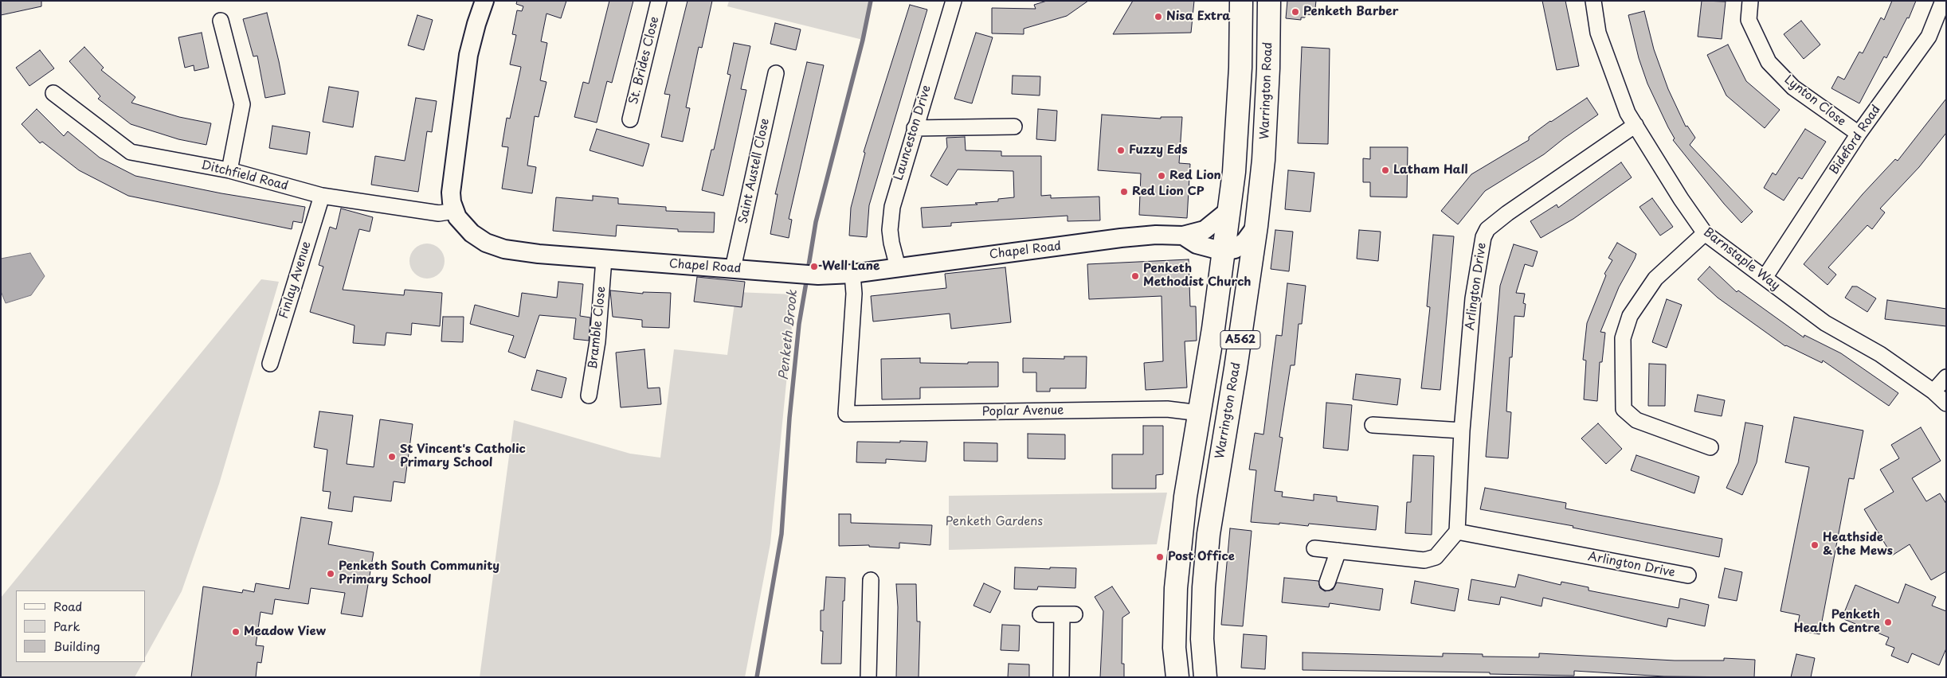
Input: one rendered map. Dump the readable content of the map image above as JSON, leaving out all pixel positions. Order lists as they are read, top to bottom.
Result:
{
  "streets": {
    "main road": ["Warrington Road", "A562"],
    "street": [
      "St. Brides Close",
      "Lynton Close",
      "Launceston Drive",
      "Bideford Road",
      "Saint Austell Close",
      "Ditchfield Road",
      "Chapel Road",
      "Barnstaple Way",
      "Finlay Avenue",
      "Arlington Drive",
      "Bramble Close",
      "Poplar Avenue"
    ]
  },
  "crossings": [
    ["Lynton Close", "Bideford Road"],
    ["Launceston Drive", "Chapel Road"],
    ["Bideford Road", "Barnstaple Way"],
    ["Saint Austell Close", "Chapel Road"],
    ["Ditchfield Road", "Chapel Road"],
    ["Ditchfield Road", "Finlay Avenue"],
    ["Chapel Road", "Bramble Close"],
    ["Chapel Road", "A562"],
    ["Chapel Road", "Poplar Avenue"],
    ["Barnstaple Way", "Arlington Drive"],
    ["A562", "Poplar Avenue"]
  ],
  "water": ["Penketh Brook"],
  "parks": ["Penketh Gardens"],
  "places": [
    "Penketh Barber",
    "Nisa Extra",
    "Fuzzy Eds",
    "Latham Hall",
    "Red Lion",
    "Red Lion CP",
    "Well Lane",
    "Penketh Methodist Church",
    "St Vincent's Catholic Primary School",
    "Heathside & the Mews",
    "Post Office",
    "Penketh South Community Primary School",
    "Penketh Health Centre",
    "Meadow View"
  ],
  "legend": ["Road", "Park", "Building"]
}
